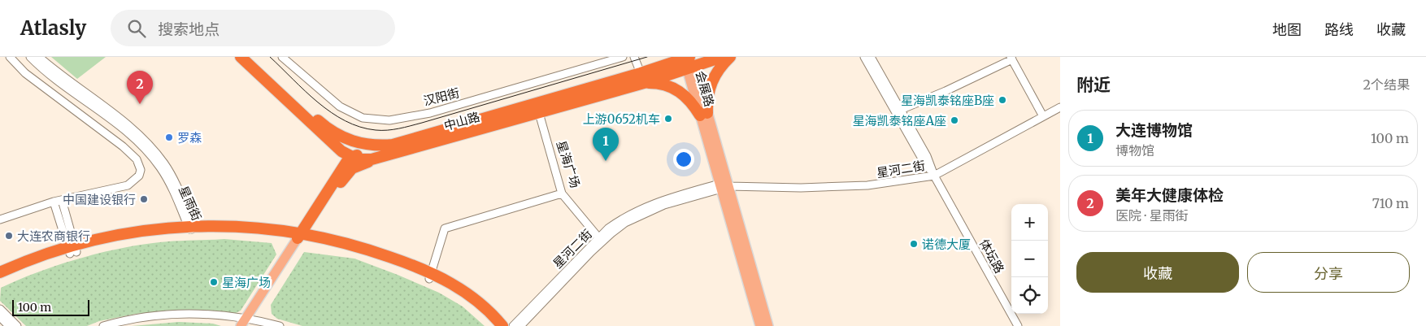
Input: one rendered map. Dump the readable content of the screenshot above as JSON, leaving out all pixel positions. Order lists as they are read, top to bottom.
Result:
{
  "streets": {
    "highway": ["中山路"],
    "main road": ["会展路"],
    "street": [
      "汉阳街",
      "星海广场",
      "星河二街",
      "星雨街",
      "体坛路"
    ]
  },
  "crossings": [
    ["会展路", "中山路"],
    ["会展路", "星河二街"],
    ["中山路", "星海广场"],
    ["星海广场", "星河二街"],
    ["星河二街", "体坛路"]
  ],
  "places": [
    "星海凯泰铭座B座",
    "上游0652机车",
    "星海凯泰铭座A座",
    "罗森",
    "中国建设银行",
    "大连农商银行",
    "诺德大厦",
    "星海广场"
  ],
  "scale_bar": "100 m",
  "page": {
    "header": "Atlasly",
    "search": "搜索地点",
    "nav": ["地图", "路线", "收藏"],
    "heading": ["附近", "2个结果"],
    "pins": ["2", "1"],
    "list": [
      {
        "mark": "1",
        "name": "大连博物馆",
        "note": "博物馆",
        "value": "100 m"
      },
      {
        "mark": "2",
        "name": "美年大健康体检",
        "note": "医院 · 星雨街",
        "value": "710 m"
      }
    ],
    "map_buttons": ["+", "−"],
    "buttons": ["收藏", "分享"],
    "scale": "100 m"
  }
}
